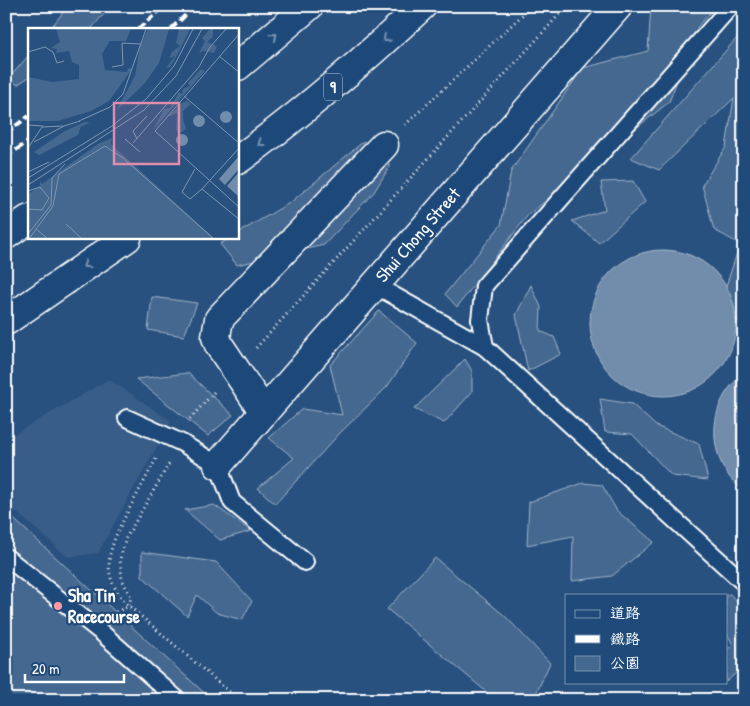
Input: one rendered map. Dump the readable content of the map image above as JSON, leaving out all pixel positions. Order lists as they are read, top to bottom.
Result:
{
  "streets": {
    "main road": ["9", "Shui Chong Street"]
  },
  "places": ["Sha Tin Racecourse"],
  "legend": ["道路", "鐵路", "公園"],
  "scale_bar": "20 m"
}
